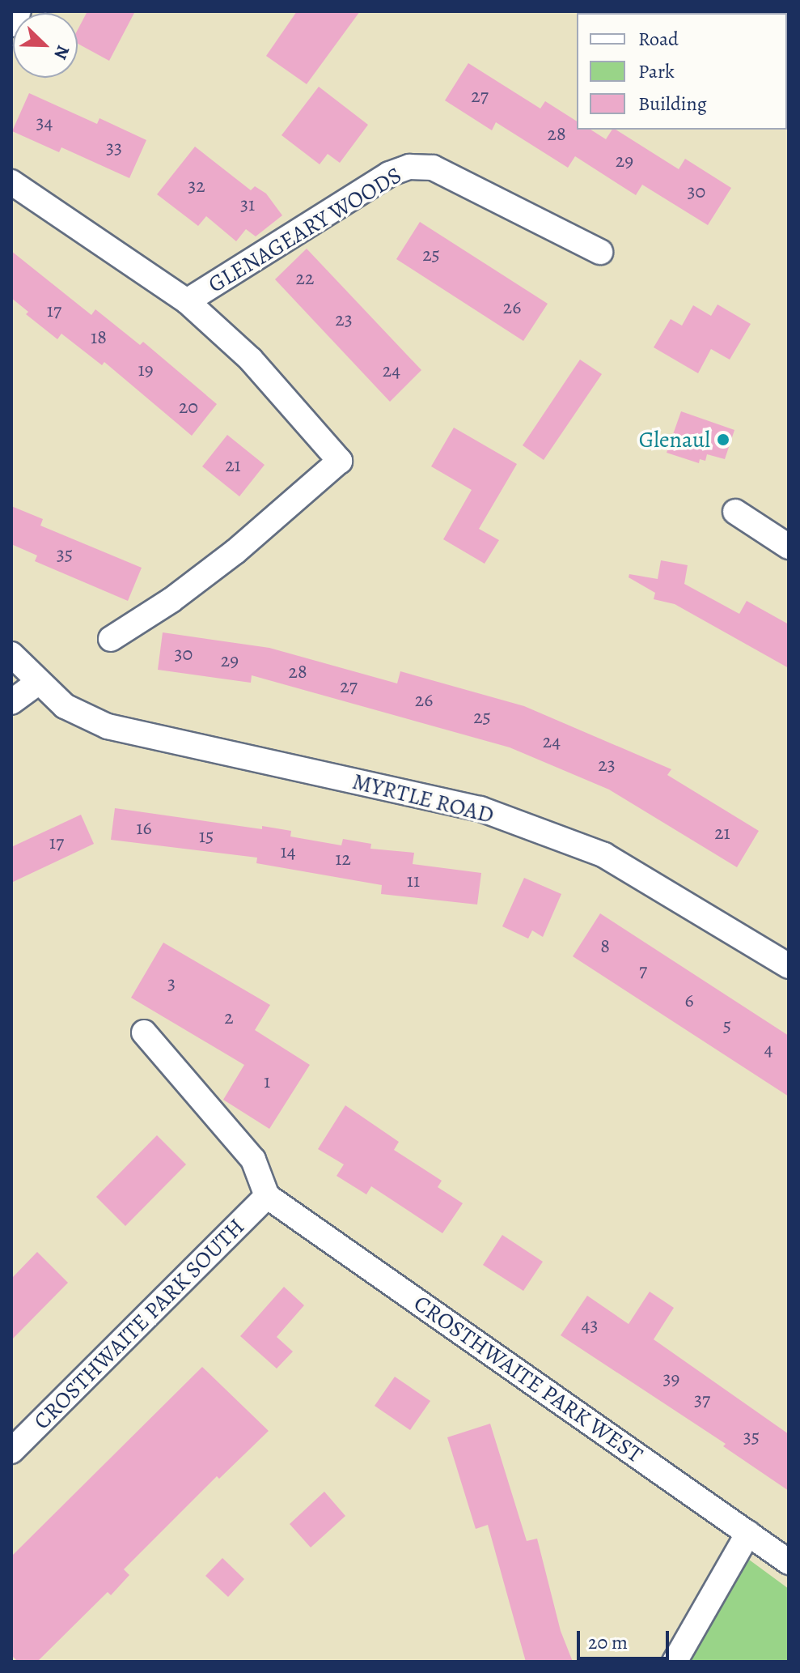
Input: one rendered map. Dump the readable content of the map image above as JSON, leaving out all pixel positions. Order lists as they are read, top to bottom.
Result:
{
  "streets": {
    "street": [
      "GLENAGEARY WOODS",
      "MYRTLE ROAD",
      "CROSTHWAITE PARK SOUTH",
      "CROSTHWAITE PARK WEST"
    ]
  },
  "crossings": [
    ["CROSTHWAITE PARK SOUTH", "CROSTHWAITE PARK WEST"]
  ],
  "places": ["Glenaul"],
  "house_numbers": [
    "27",
    "34",
    "28",
    "33",
    "29",
    "32",
    "30",
    "31",
    "25",
    "22",
    "26",
    "17",
    "23",
    "18",
    "19",
    "24",
    "20",
    "21",
    "35",
    "30",
    "29",
    "28",
    "27",
    "26",
    "25",
    "24",
    "23",
    "16",
    "21",
    "15",
    "17",
    "14",
    "12",
    "11",
    "8",
    "7",
    "3",
    "6",
    "2",
    "5",
    "4",
    "1",
    "43",
    "39",
    "37",
    "35"
  ],
  "legend": ["Road", "Park", "Building"],
  "scale_bar": "20 m",
  "north": "bottom right"
}
